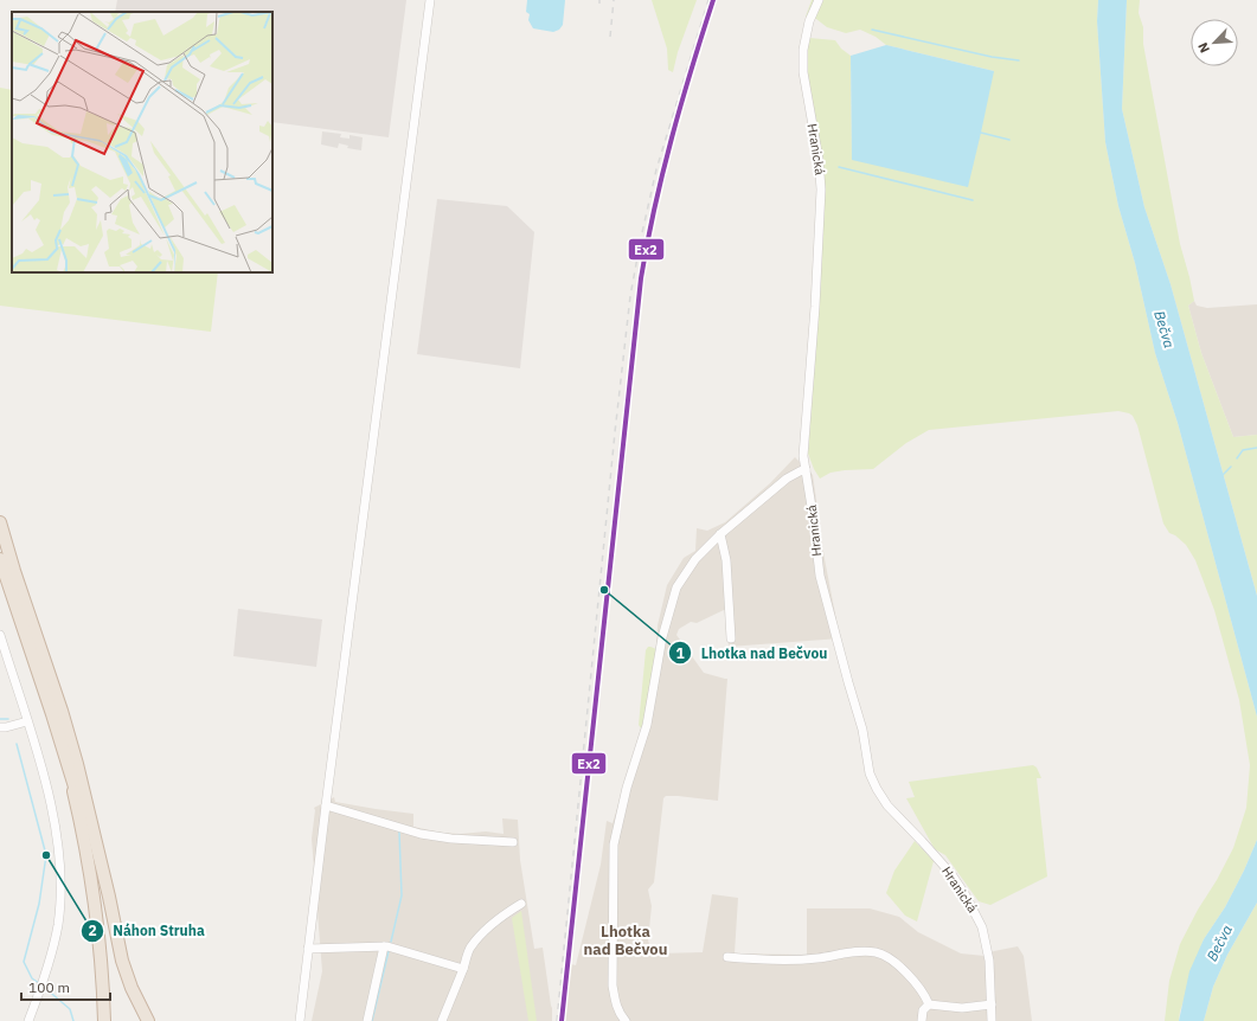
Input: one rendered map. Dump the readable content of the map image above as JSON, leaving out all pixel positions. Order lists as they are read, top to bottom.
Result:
{
  "streets": {
    "street": ["Hranická"]
  },
  "districts": ["Lhotka nad Bečvou"],
  "water": ["Bečva"],
  "places": ["Lhotka nad Bečvou", "Náhon Struha"],
  "lines": ["transit line Ex2"],
  "scale_bar": "100 m",
  "north": "bottom left"
}
